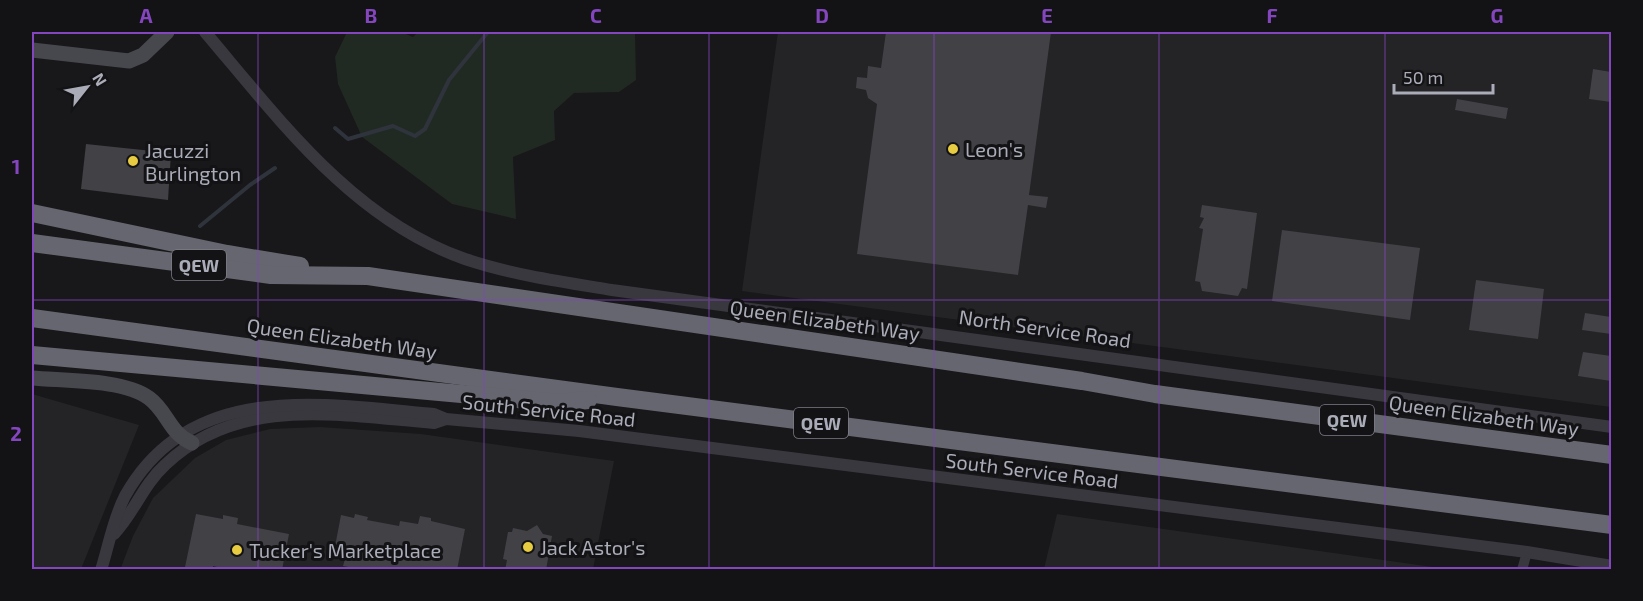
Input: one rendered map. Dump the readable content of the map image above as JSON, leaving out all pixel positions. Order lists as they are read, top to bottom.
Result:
{
  "streets": {
    "highway": ["QEW", "Queen Elizabeth Way"],
    "street": ["North Service Road", "South Service Road"]
  },
  "places": [
    "Leon's",
    "Jacuzzi Burlington",
    "Jack Astor's",
    "Tucker's Marketplace"
  ],
  "scale_bar": "50 m",
  "north": "top right",
  "grid": {
    "columns": [
      "A",
      "B",
      "C",
      "D",
      "E",
      "F",
      "G"
    ],
    "rows": ["1", "2"]
  }
}
